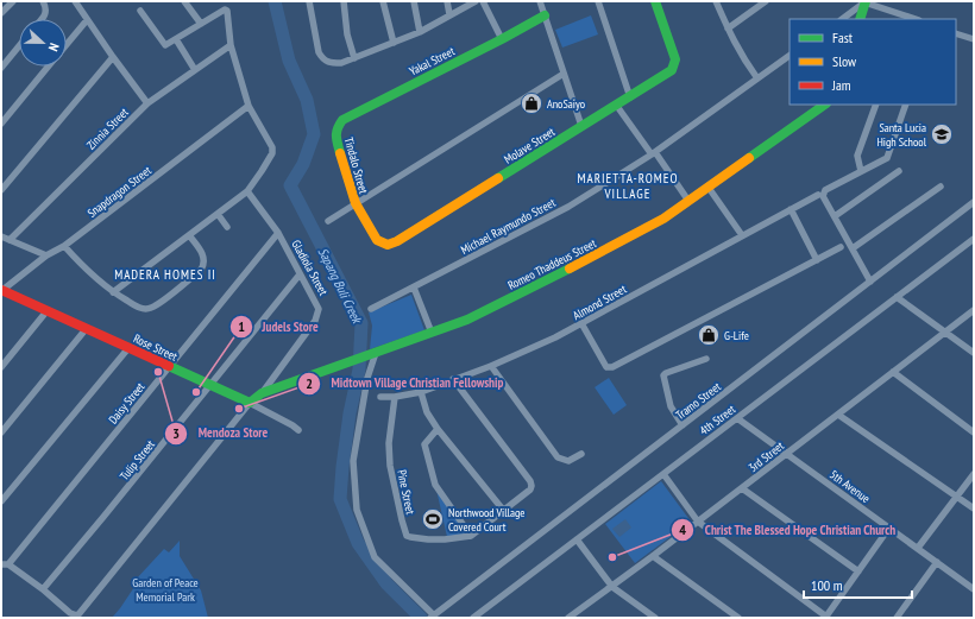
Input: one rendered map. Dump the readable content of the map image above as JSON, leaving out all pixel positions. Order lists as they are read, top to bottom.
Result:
{
  "streets": {
    "street": [
      "Yakal Street",
      "Zinnia Street",
      "Molave Street",
      "Tindalo Street",
      "Snapdragon Street",
      "Michael Raymundo Street",
      "Romeo Thaddeus Street",
      "Gladiola Street",
      "Almond Street",
      "Rose Street",
      "Tramo Street",
      "Daisy Street",
      "4th Street",
      "3rd Street",
      "Tulip Street",
      "5th Avenue",
      "Pine Street"
    ]
  },
  "crossings": [
    ["Yakal Street", "Tindalo Street"],
    ["Molave Street", "Tindalo Street"],
    ["Snapdragon Street", "Rose Street"],
    ["Romeo Thaddeus Street", "Gladiola Street"],
    ["Gladiola Street", "Rose Street"],
    ["Gladiola Street", "Daisy Street"],
    ["Gladiola Street", "Tulip Street"],
    ["Almond Street", "Pine Street"],
    ["Rose Street", "Daisy Street"],
    ["Rose Street", "Tulip Street"],
    ["4th Street", "5th Avenue"],
    ["3rd Street", "5th Avenue"]
  ],
  "districts": ["MARIETTA-ROMEO VILLAGE", "MADERA HOMES II"],
  "water": ["Sapang Buli Creek"],
  "parks": ["Garden of Peace Memorial Park"],
  "places": {
    "shop": ["AnoSaiyo", "G-Life"],
    "school or university": ["Santa Lucia High School"],
    "other": [
      "Mendoza Store",
      "Judels Store",
      "Midtown Village Christian Fellowship",
      "Christ The Blessed Hope Christian Church"
    ],
    "sports": ["Northwood Village Covered Court"]
  },
  "legend": ["Fast", "Slow", "Jam"],
  "scale_bar": "100 m",
  "north": "right"
}
